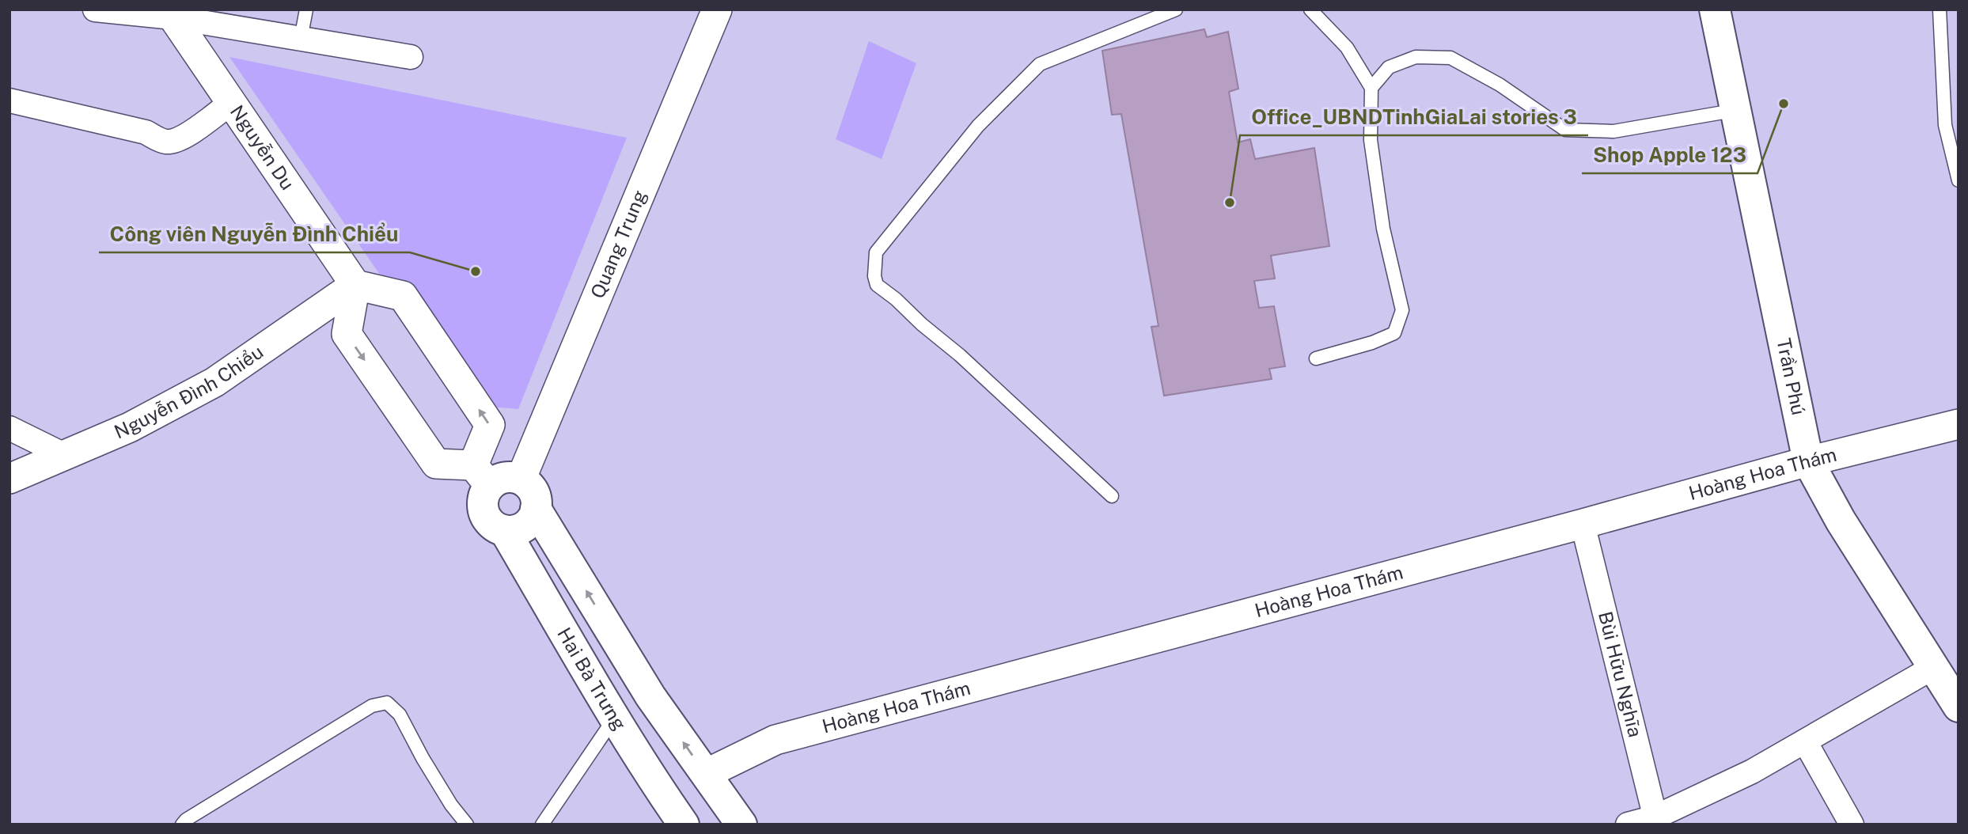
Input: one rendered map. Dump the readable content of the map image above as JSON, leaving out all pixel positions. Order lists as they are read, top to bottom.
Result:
{
  "streets": {
    "main road": ["Trần Phú", "Hai Bà Trưng"],
    "street": [
      "Nguyễn Du",
      "Quang Trung",
      "Nguyễn Đình Chiểu",
      "Hoàng Hoa Thám",
      "Bùi Hữu Nghĩa"
    ]
  },
  "crossings": [
    ["Nguyễn Du", "Nguyễn Đình Chiểu"],
    ["Quang Trung", "Hai Bà Trưng"],
    ["Trần Phú", "Hoàng Hoa Thám"],
    ["Hoàng Hoa Thám", "Bùi Hữu Nghĩa"]
  ],
  "places": ["Shop Apple 123", "Office_UBNDTinhGiaLai stories 3", "Công viên Nguyễn Đình Chiểu"]
}
